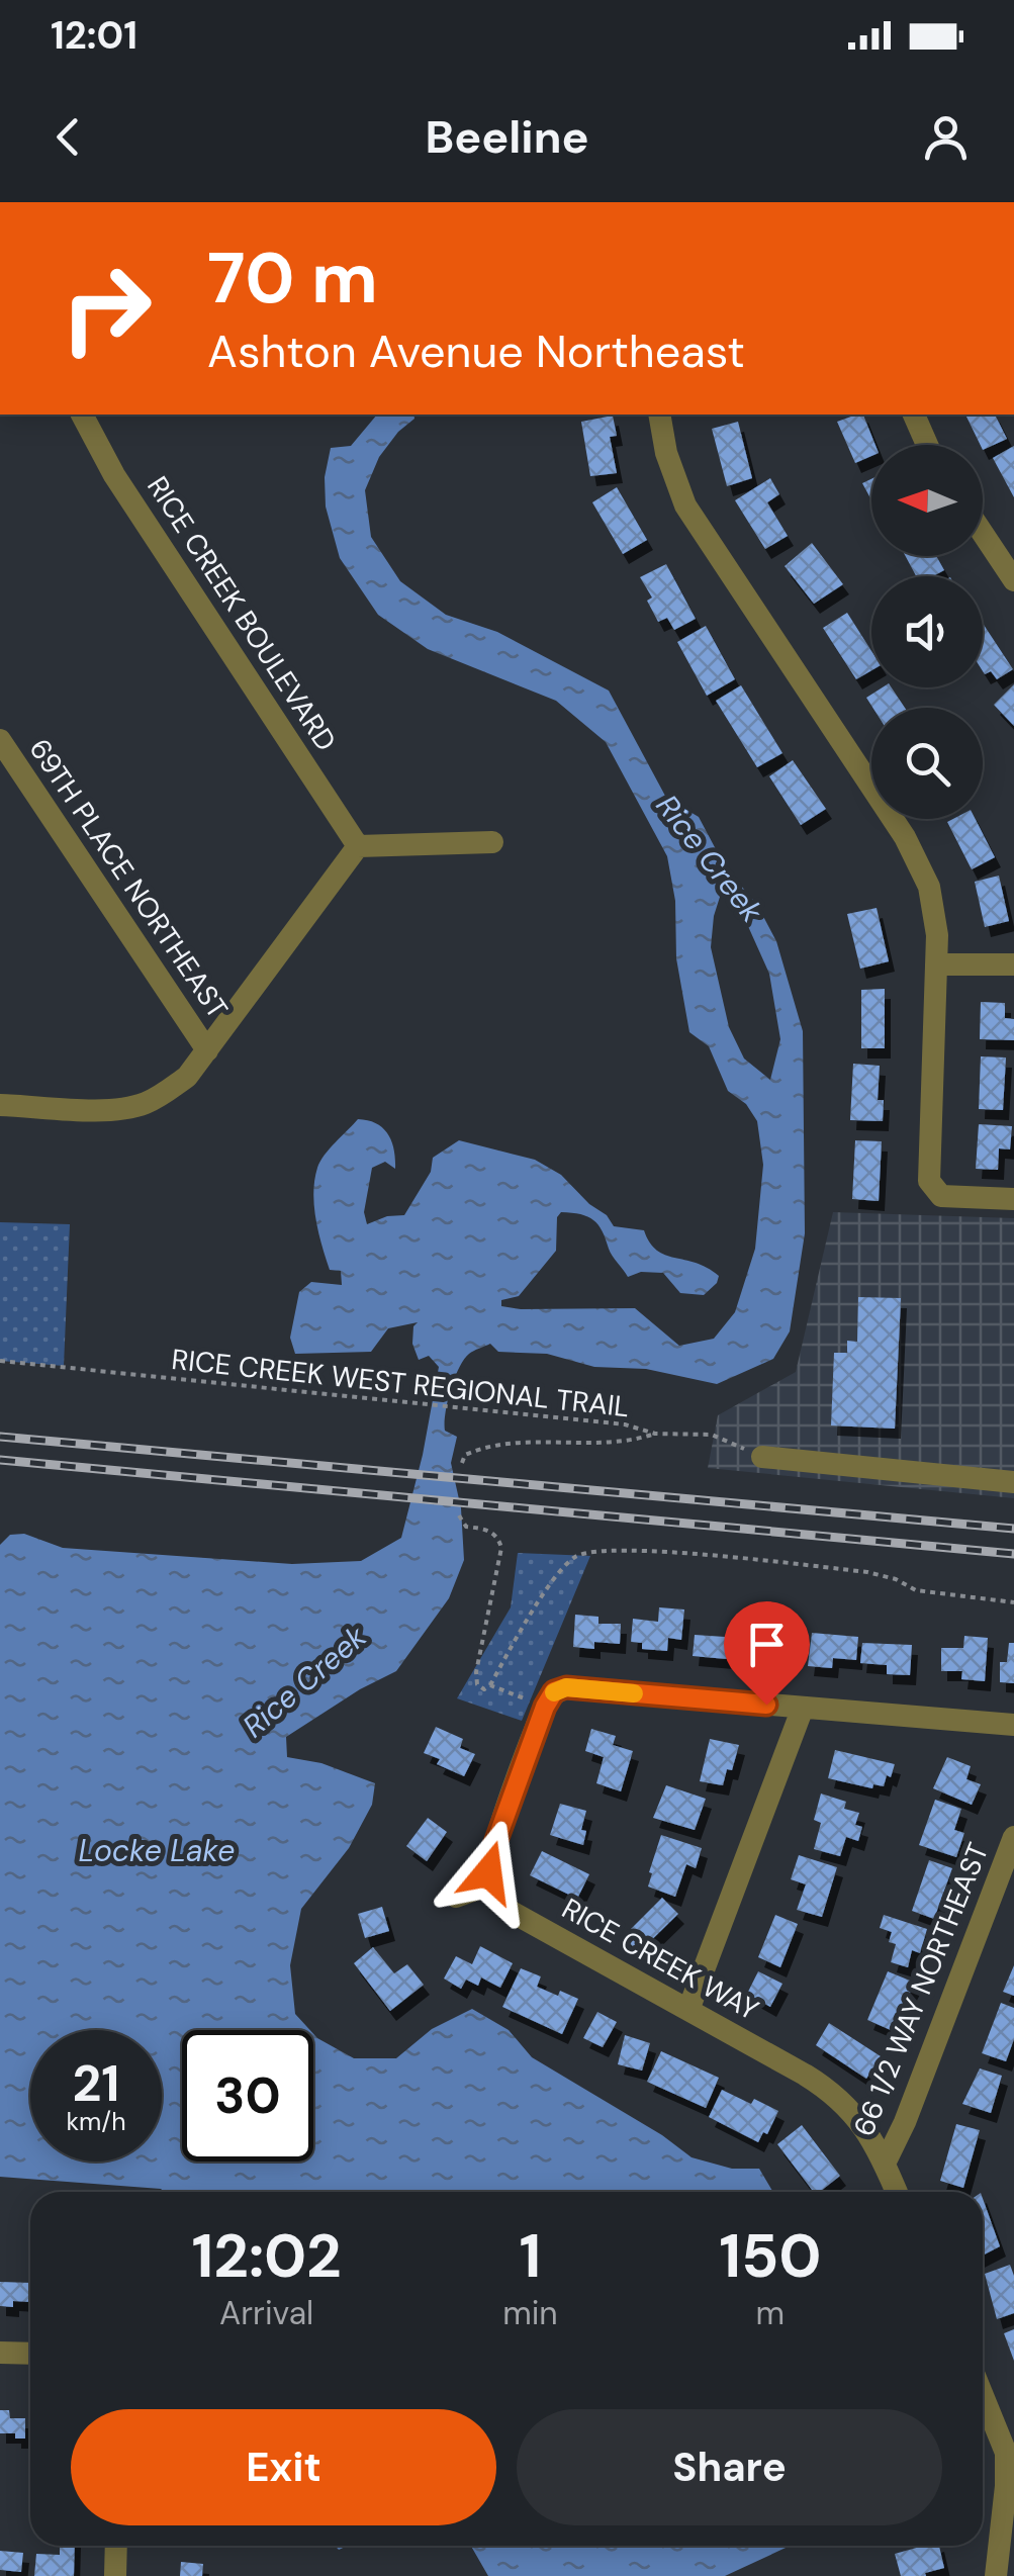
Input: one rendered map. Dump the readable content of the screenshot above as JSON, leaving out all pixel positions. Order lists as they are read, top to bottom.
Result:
{
  "streets": {
    "street": [
      "RICE CREEK BOULEVARD",
      "69TH PLACE NORTHEAST",
      "RICE CREEK WAY",
      "66 1/2 WAY NORTHEAST"
    ],
    "path": ["RICE CREEK WEST REGIONAL TRAIL"]
  },
  "crossings": [
    ["RICE CREEK WAY", "66 1/2 WAY NORTHEAST"]
  ],
  "water": ["Rice Creek", "Locke Lake"],
  "north": "left",
  "page": {
    "status": "12:01",
    "header": "Beeline",
    "turn": ["70 m", "Ashton Avenue Northeast"],
    "speed": "21 km/h",
    "limit": "30",
    "eta": [
      "12:02",
      "Arrival",
      "1",
      "min",
      "150",
      "m"
    ],
    "buttons": ["Exit", "Share"]
  }
}
